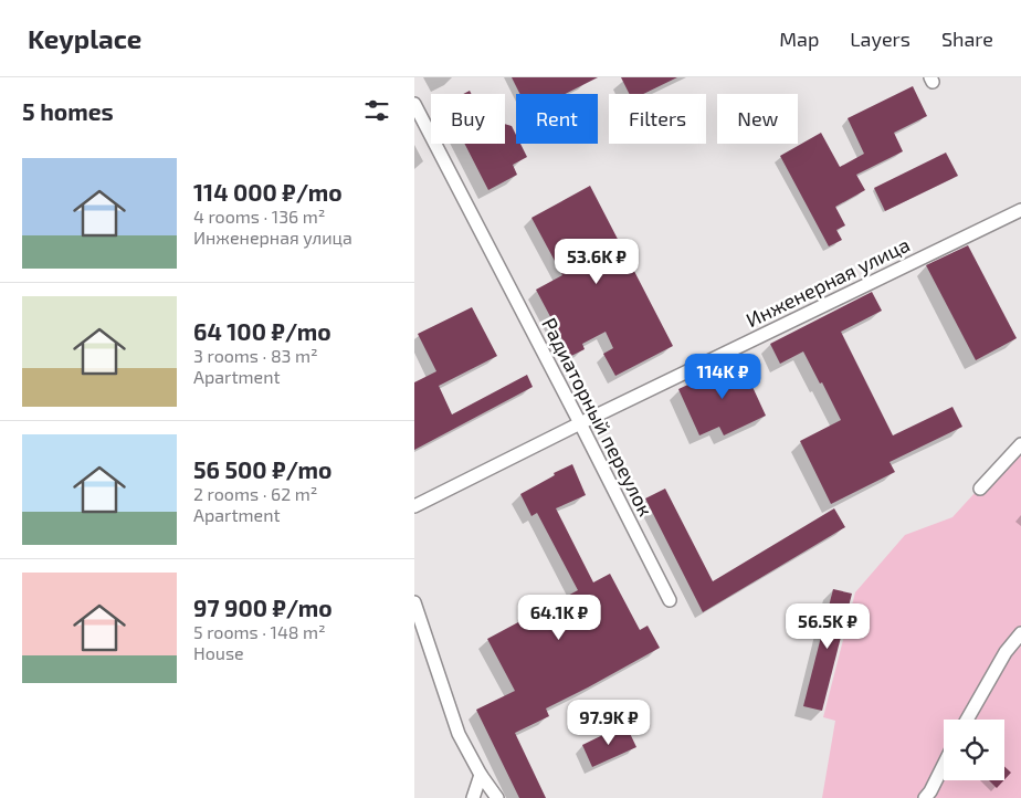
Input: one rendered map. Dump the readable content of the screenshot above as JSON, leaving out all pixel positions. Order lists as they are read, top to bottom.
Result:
{
  "streets": {
    "street": ["Инженерная улица", "Радиаторный переулок"]
  },
  "crossings": [
    ["Инженерная улица", "Радиаторный переулок"]
  ],
  "page": {
    "header": "Keyplace",
    "nav": ["Map", "Layers", "Share"],
    "heading": "5 homes",
    "chip": [
      "Buy",
      "Rent",
      "Filters",
      "New"
    ],
    "list": [
      {
        "name": "114 000 ₽/mo",
        "note": "4 rooms · 136 m² · Инженерная улица"
      },
      {
        "name": "64 100 ₽/mo",
        "note": "3 rooms · 83 m² · Apartment"
      },
      {
        "name": "56 500 ₽/mo",
        "note": "2 rooms · 62 m² · Apartment"
      },
      {
        "name": "97 900 ₽/mo",
        "note": "5 rooms · 148 m² · House"
      }
    ],
    "price": [
      "53.6K ₽",
      "114K ₽",
      "64.1K ₽",
      "56.5K ₽",
      "97.9K ₽"
    ]
  }
}
